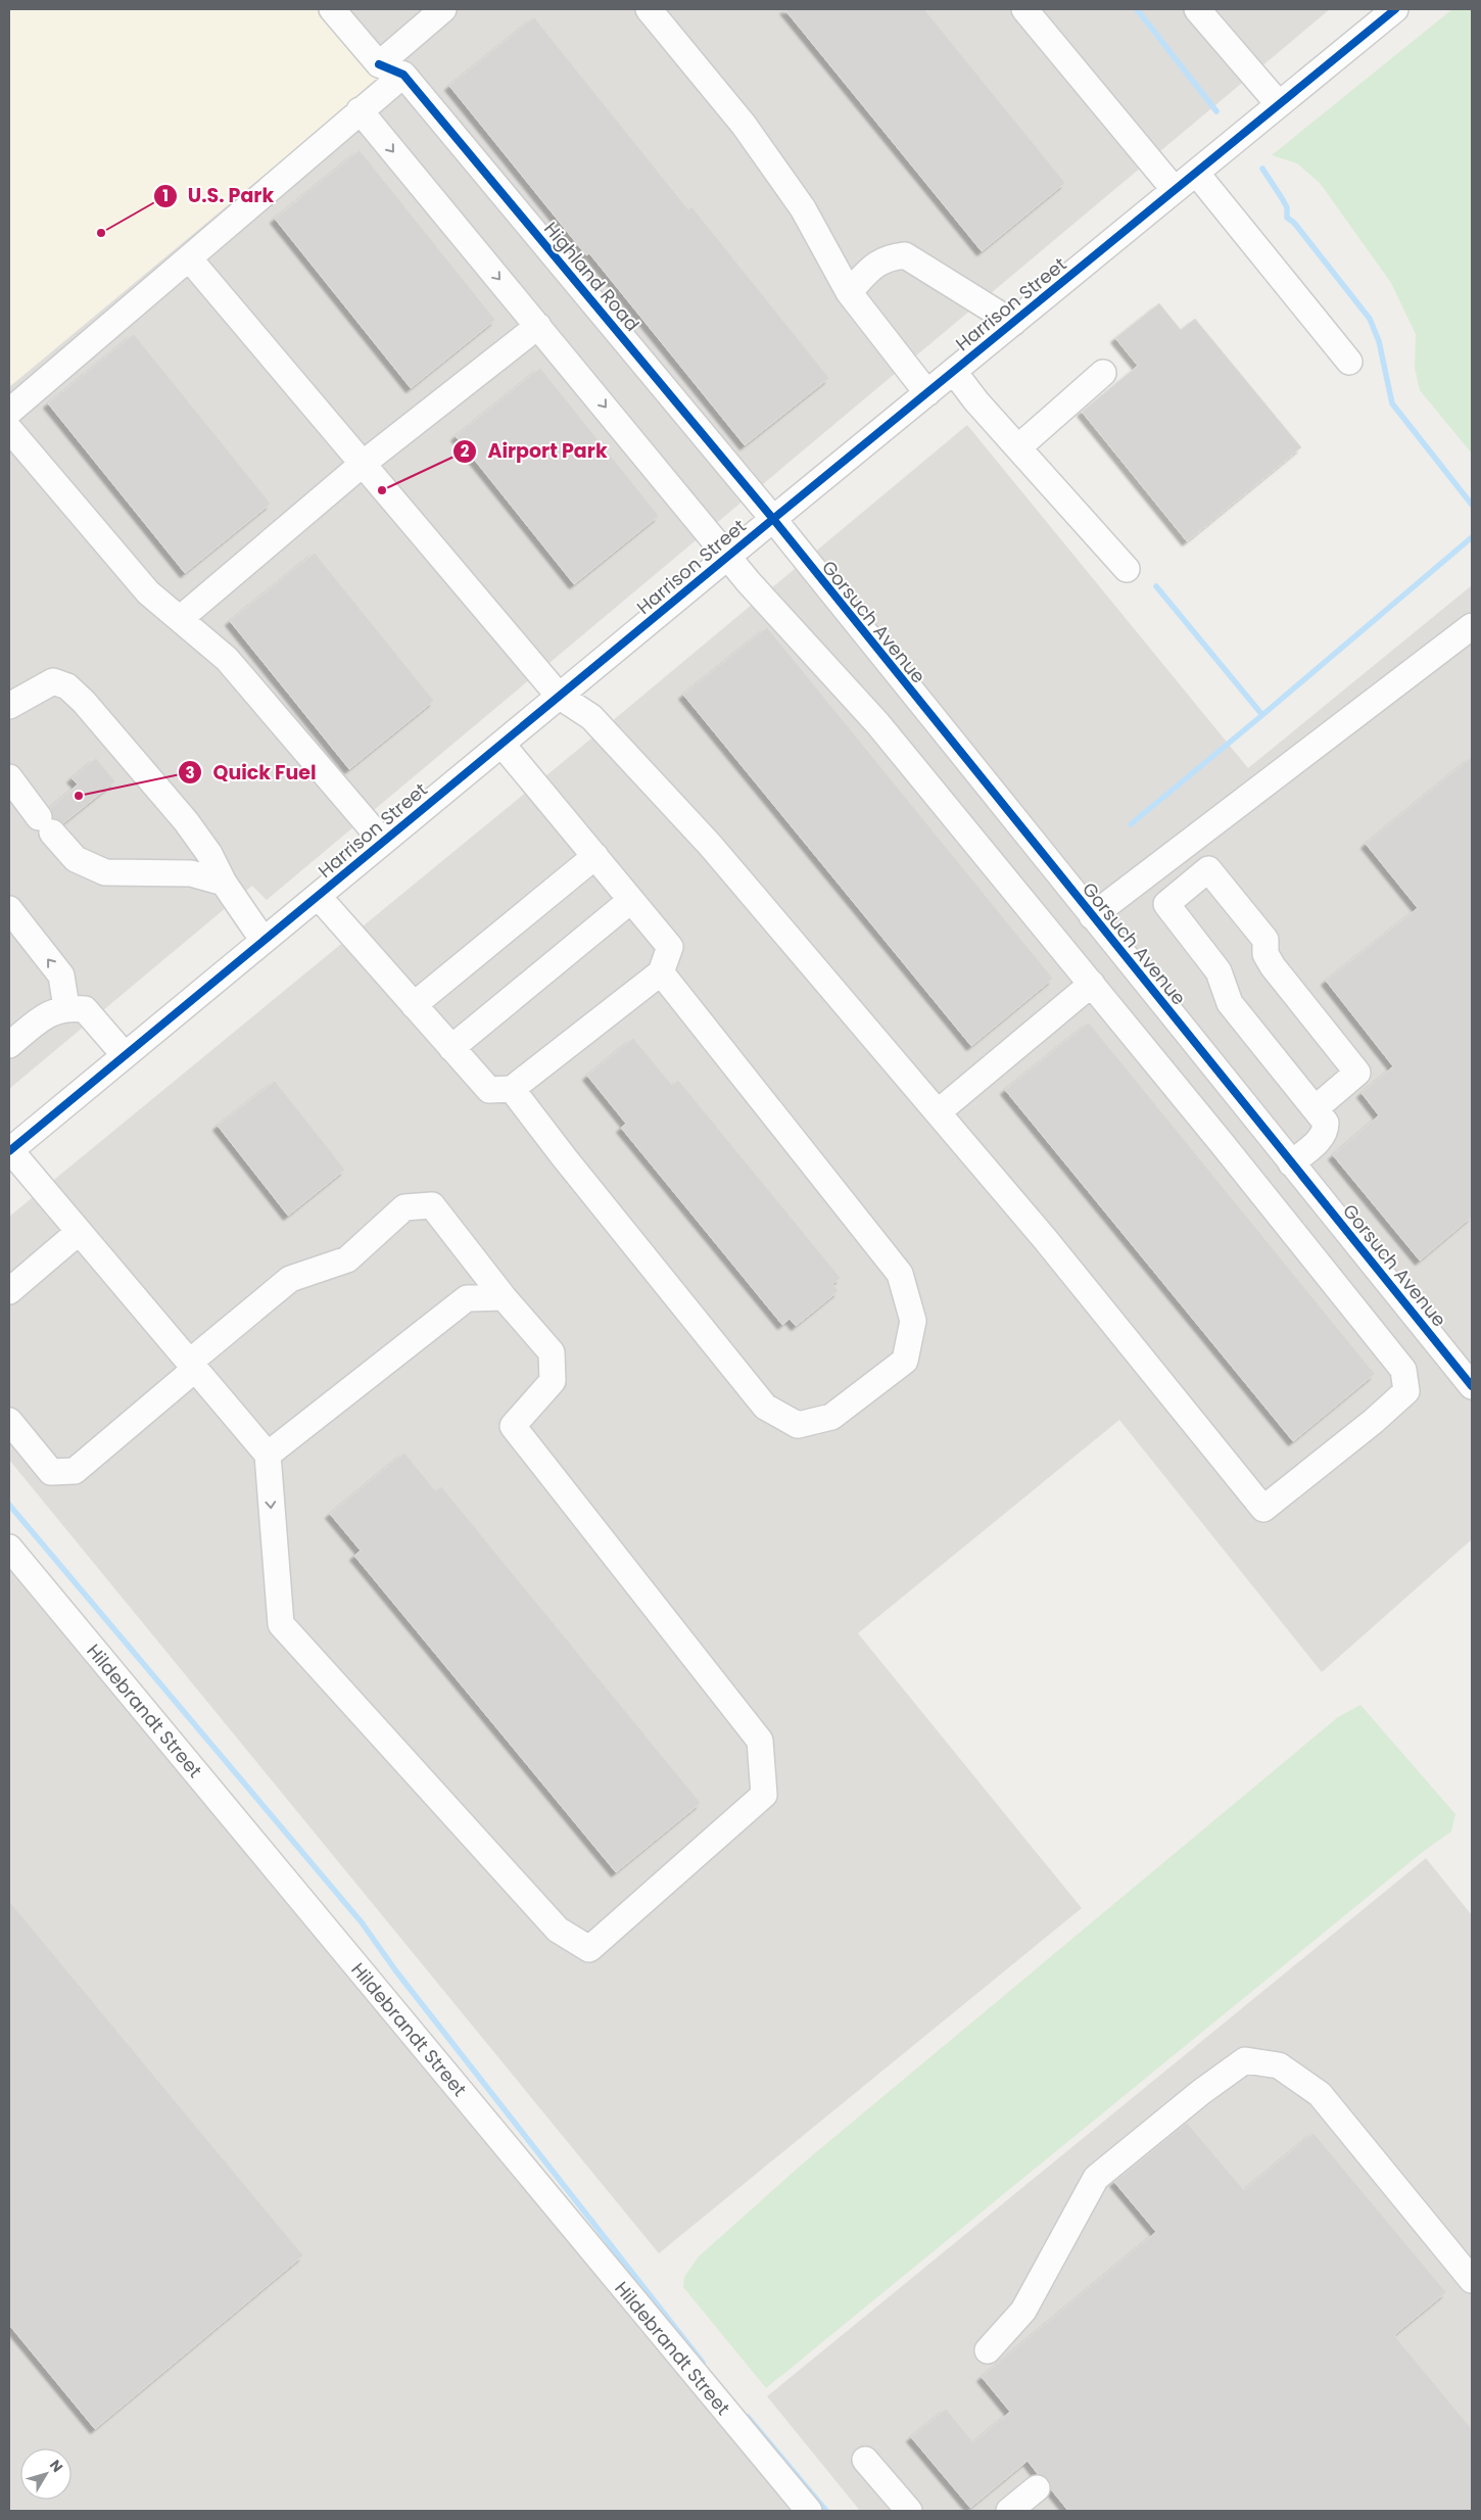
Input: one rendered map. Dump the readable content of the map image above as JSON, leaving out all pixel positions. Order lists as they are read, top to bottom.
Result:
{
  "streets": {
    "street": [
      "Highland Road",
      "Harrison Street",
      "Gorsuch Avenue",
      "Hildebrandt Street"
    ]
  },
  "crossings": [
    ["Highland Road", "Harrison Street"],
    ["Highland Road", "Gorsuch Avenue"],
    ["Harrison Street", "Gorsuch Avenue"]
  ],
  "places": ["U.S. Park", "Airport Park", "Quick Fuel"],
  "north": "top right"
}
